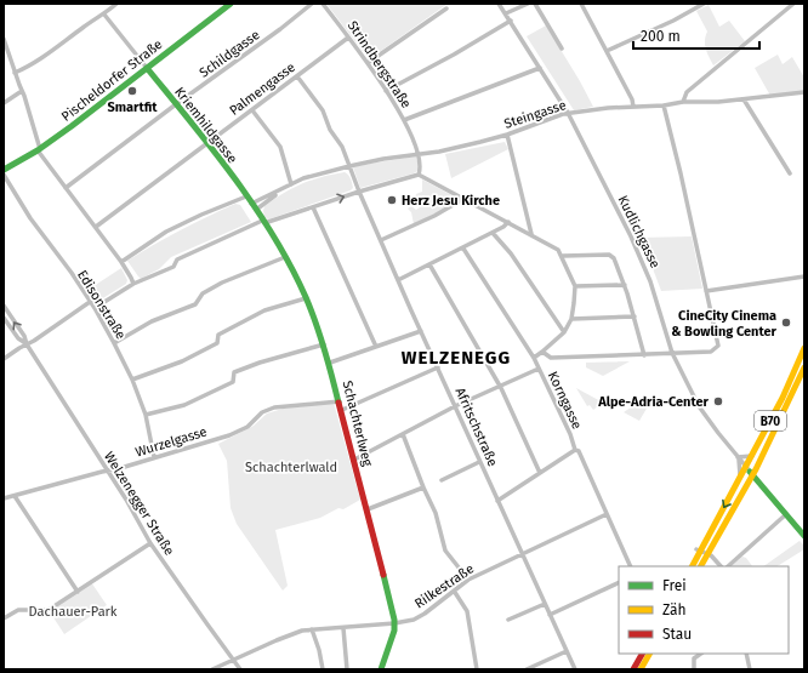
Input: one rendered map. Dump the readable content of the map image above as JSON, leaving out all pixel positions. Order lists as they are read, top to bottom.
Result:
{
  "streets": {
    "main road": [
      "Pischeldorfer Straße",
      "Kriemhildgasse",
      "B70",
      "Schachterlweg"
    ],
    "street": [
      "Schildgasse",
      "Strindbergstraße",
      "Palmengasse",
      "Steingasse",
      "Kudlichgasse",
      "Edisonstraße",
      "Korngasse",
      "Afritschstraße",
      "Wurzelgasse",
      "Welzenegger Straße",
      "Rilkestraße"
    ]
  },
  "crossings": [
    ["Schildgasse", "Kriemhildgasse"],
    ["Strindbergstraße", "Palmengasse"],
    ["Strindbergstraße", "Steingasse"],
    ["Pischeldorfer Straße", "Kriemhildgasse"],
    ["Palmengasse", "Kriemhildgasse"],
    ["Palmengasse", "Afritschstraße"],
    ["Steingasse", "Kudlichgasse"],
    ["Steingasse", "Schachterlweg"],
    ["Steingasse", "Afritschstraße"],
    ["Kriemhildgasse", "Schachterlweg"],
    ["Edisonstraße", "Wurzelgasse"],
    ["Korngasse", "Rilkestraße"],
    ["Schachterlweg", "Wurzelgasse"],
    ["Schachterlweg", "Rilkestraße"],
    ["Afritschstraße", "Rilkestraße"],
    ["Wurzelgasse", "Welzenegger Straße"],
    ["Welzenegger Straße", "Rilkestraße"]
  ],
  "districts": ["WELZENEGG"],
  "parks": ["Schachterlwald", "Dachauer-Park"],
  "places": [
    "Smartfit",
    "Herz Jesu Kirche",
    "CineCity Cinema & Bowling Center",
    "Alpe-Adria-Center"
  ],
  "legend": ["Frei", "Zäh", "Stau"],
  "scale_bar": "200 m"
}
